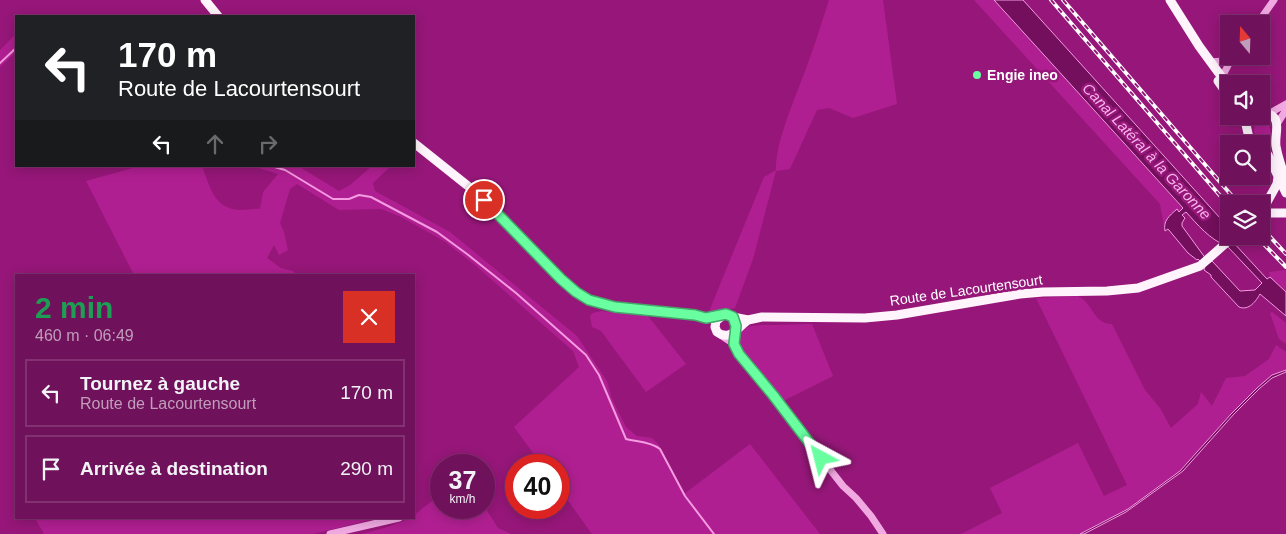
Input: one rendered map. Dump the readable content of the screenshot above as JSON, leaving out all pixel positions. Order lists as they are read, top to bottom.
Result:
{
  "streets": {
    "main road": ["Route de Lacourtensourt"]
  },
  "water": ["Canal Latéral à la Garonne"],
  "places": ["Engie ineo"],
  "north": "top",
  "page": {
    "turn": ["170 m", "Route de Lacourtensourt"],
    "heading": ["2 min", "460 m · 06:49"],
    "list": [
      {
        "name": "Tournez à gauche",
        "note": "Route de Lacourtensourt",
        "value": "170 m"
      },
      {
        "name": "Arrivée à destination",
        "value": "290 m"
      }
    ],
    "speed": "37 km/h",
    "limit": "40"
  }
}
